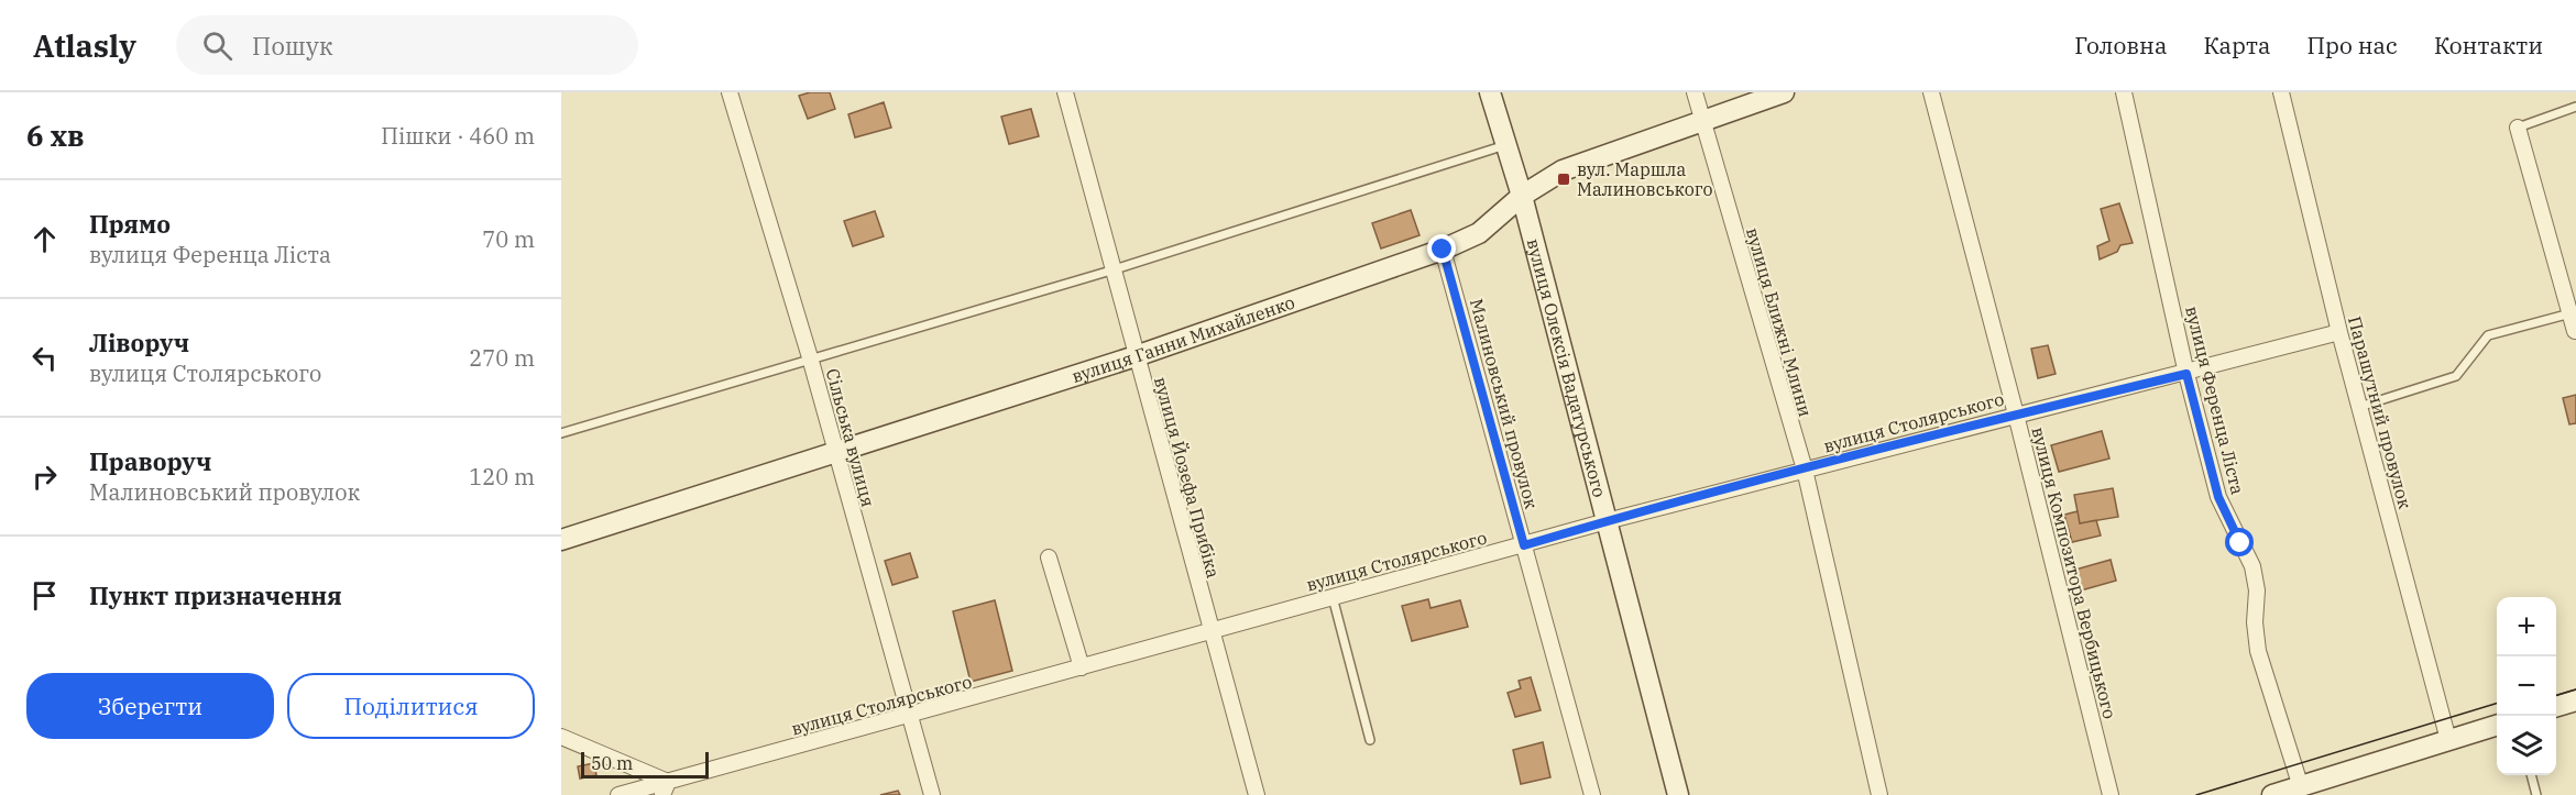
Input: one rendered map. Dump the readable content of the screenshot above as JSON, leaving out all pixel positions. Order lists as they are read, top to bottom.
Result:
{
  "streets": {
    "street": [
      "вулиця Ближні Млини",
      "вулиця Ганни Михайленко",
      "вулиця Олексія Вадатурського",
      "вулиця Ференца Ліста",
      "Малиновський провулок",
      "Парашутний провулок",
      "вулиця Столярського",
      "Сільська вулиця",
      "вулиця Йозефа Прибіка",
      "вулиця Композитора Вербицького"
    ]
  },
  "crossings": [
    ["вулиця Ближні Млини", "вулиця Ганни Михайленко"],
    ["вулиця Ближні Млини", "вулиця Столярського"],
    ["вулиця Ганни Михайленко", "вулиця Олексія Вадатурського"],
    ["вулиця Ганни Михайленко", "Малиновський провулок"],
    ["вулиця Ганни Михайленко", "Сільська вулиця"],
    ["вулиця Ганни Михайленко", "вулиця Йозефа Прибіка"],
    ["вулиця Олексія Вадатурського", "вулиця Столярського"],
    ["вулиця Ференца Ліста", "вулиця Столярського"],
    ["Малиновський провулок", "вулиця Столярського"],
    ["Парашутний провулок", "вулиця Столярського"],
    ["вулиця Столярського", "Сільська вулиця"],
    ["вулиця Столярського", "вулиця Йозефа Прибіка"],
    ["вулиця Столярського", "вулиця Композитора Вербицького"]
  ],
  "places": {
    "transit": ["вул. Маршла Малиновського"]
  },
  "scale_bar": "50 m",
  "page": {
    "header": "Atlasly",
    "search": "Пошук",
    "nav": [
      "Головна",
      "Карта",
      "Про нас",
      "Контакти"
    ],
    "heading": ["6 хв", "Пішки · 460 m"],
    "list": [
      ["Прямо", "вулиця Ференца Ліста", "70 m"],
      ["Ліворуч", "вулиця Столярського", "270 m"],
      ["Праворуч", "Малиновський провулок", "120 m"],
      "Пункт призначення"
    ],
    "map_buttons": ["+", "−"],
    "buttons": ["Зберегти", "Поділитися"],
    "scale": "50 m"
  }
}
